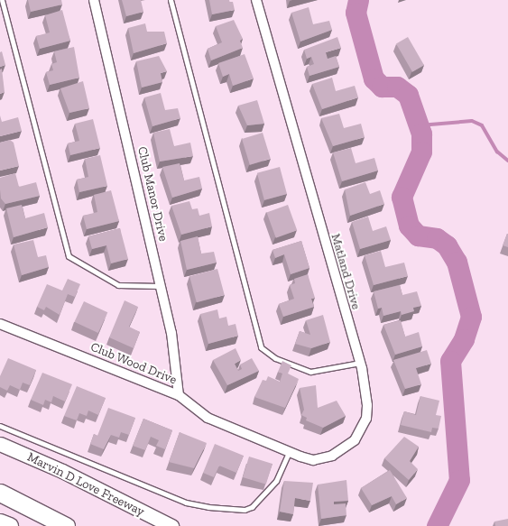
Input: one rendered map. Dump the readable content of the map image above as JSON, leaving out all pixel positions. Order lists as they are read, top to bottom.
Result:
{
  "streets": {
    "main road": ["Marvin D Love Freeway"],
    "street": ["Club Manor Drive", "Matland Drive", "Club Wood Drive"]
  },
  "crossings": [
    ["Club Manor Drive", "Club Wood Drive"],
    ["Matland Drive", "Club Wood Drive"]
  ]
}
